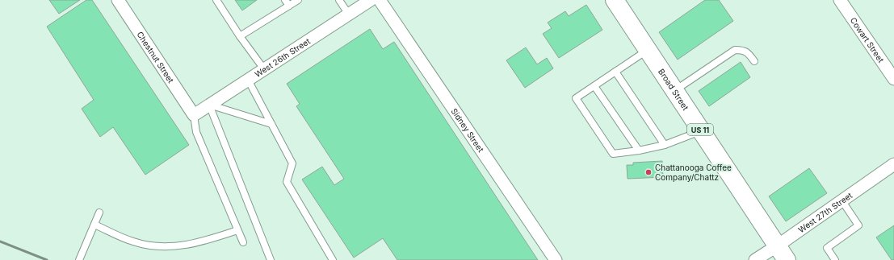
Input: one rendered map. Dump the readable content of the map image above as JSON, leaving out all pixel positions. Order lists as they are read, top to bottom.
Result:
{
  "streets": {
    "main road": ["Broad Street", "US 11"],
    "street": [
      "Cowart Street",
      "Chestnut Street",
      "West 26th Street",
      "Sidney Street",
      "West 27th Street"
    ]
  },
  "crossings": [
    ["Chestnut Street", "West 26th Street"],
    ["Broad Street", "West 27th Street"]
  ],
  "places": ["Chattanooga Coffee Company/Chattz"]
}
